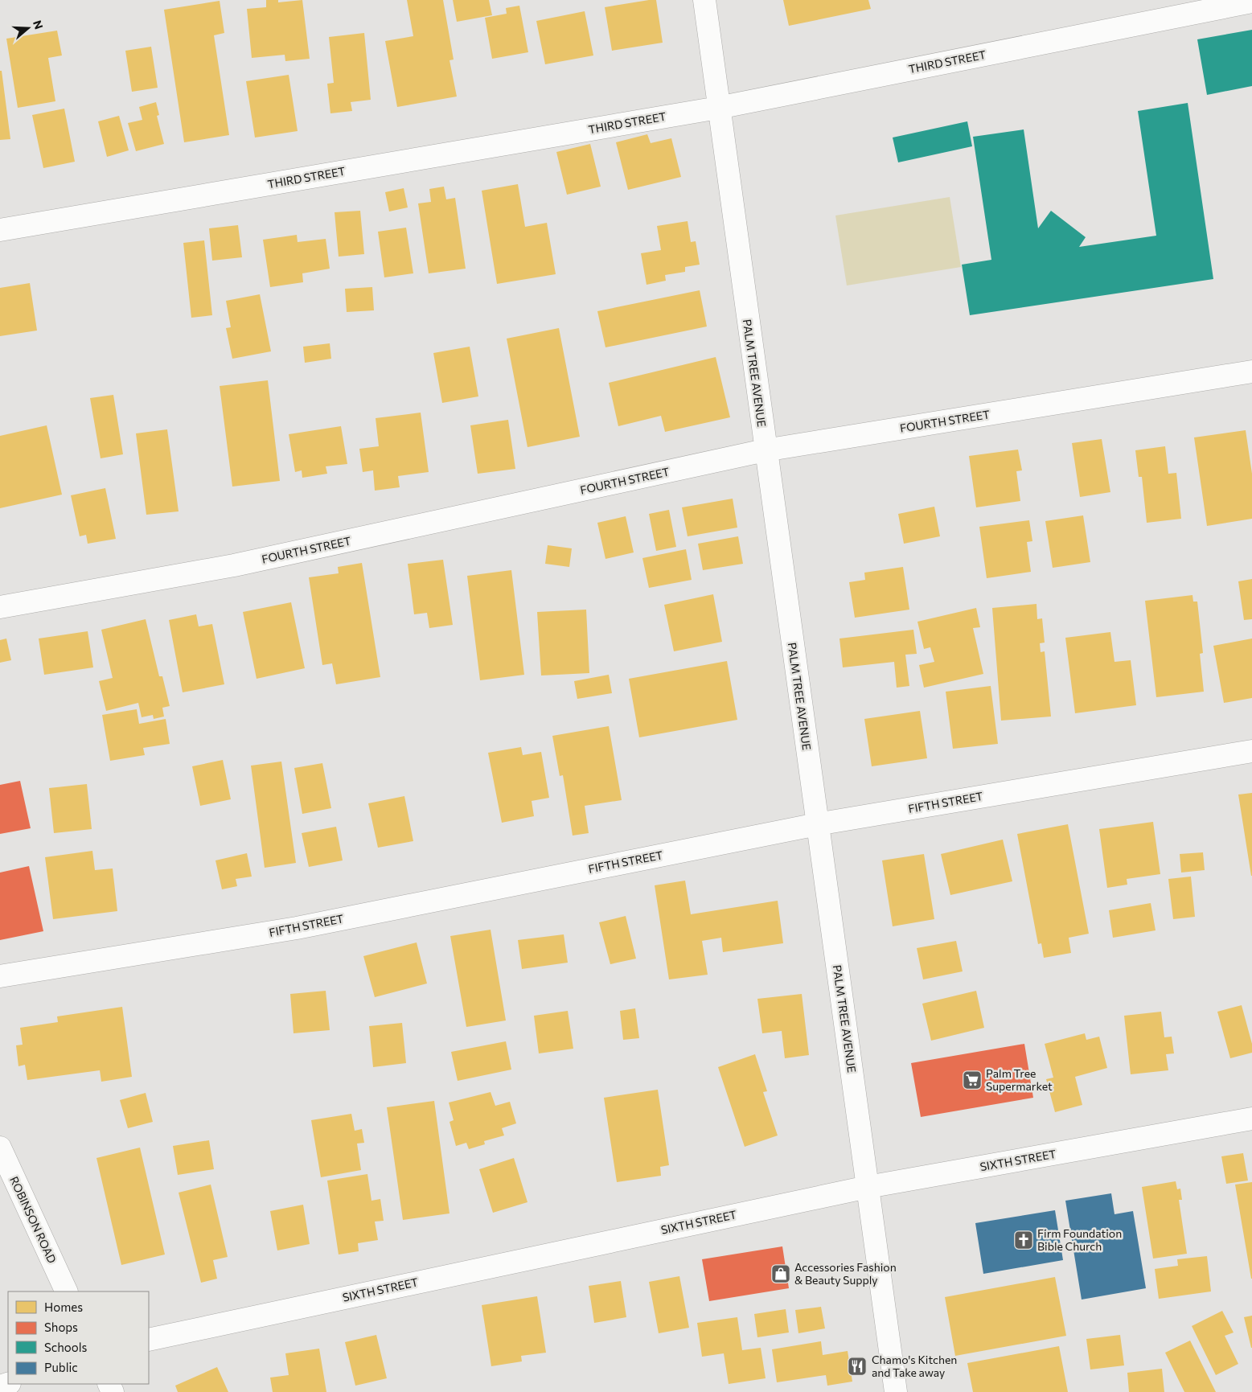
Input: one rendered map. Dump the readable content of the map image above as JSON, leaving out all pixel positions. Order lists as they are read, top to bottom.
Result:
{
  "streets": {
    "street": [
      "THIRD STREET",
      "PALM TREE AVENUE",
      "FOURTH STREET",
      "FIFTH STREET",
      "SIXTH STREET",
      "ROBINSON ROAD"
    ]
  },
  "crossings": [
    ["THIRD STREET", "PALM TREE AVENUE"],
    ["PALM TREE AVENUE", "FOURTH STREET"],
    ["PALM TREE AVENUE", "FIFTH STREET"],
    ["PALM TREE AVENUE", "SIXTH STREET"]
  ],
  "places": {
    "supermarket": ["Palm Tree Supermarket"],
    "church": ["Firm Foundation Bible Church"],
    "shop": ["Accessories Fashion & Beauty Supply"],
    "restaurant": ["Chamo's Kitchen and Take away"]
  },
  "legend": [
    "Homes",
    "Shops",
    "Schools",
    "Public"
  ],
  "north": "right"
}
